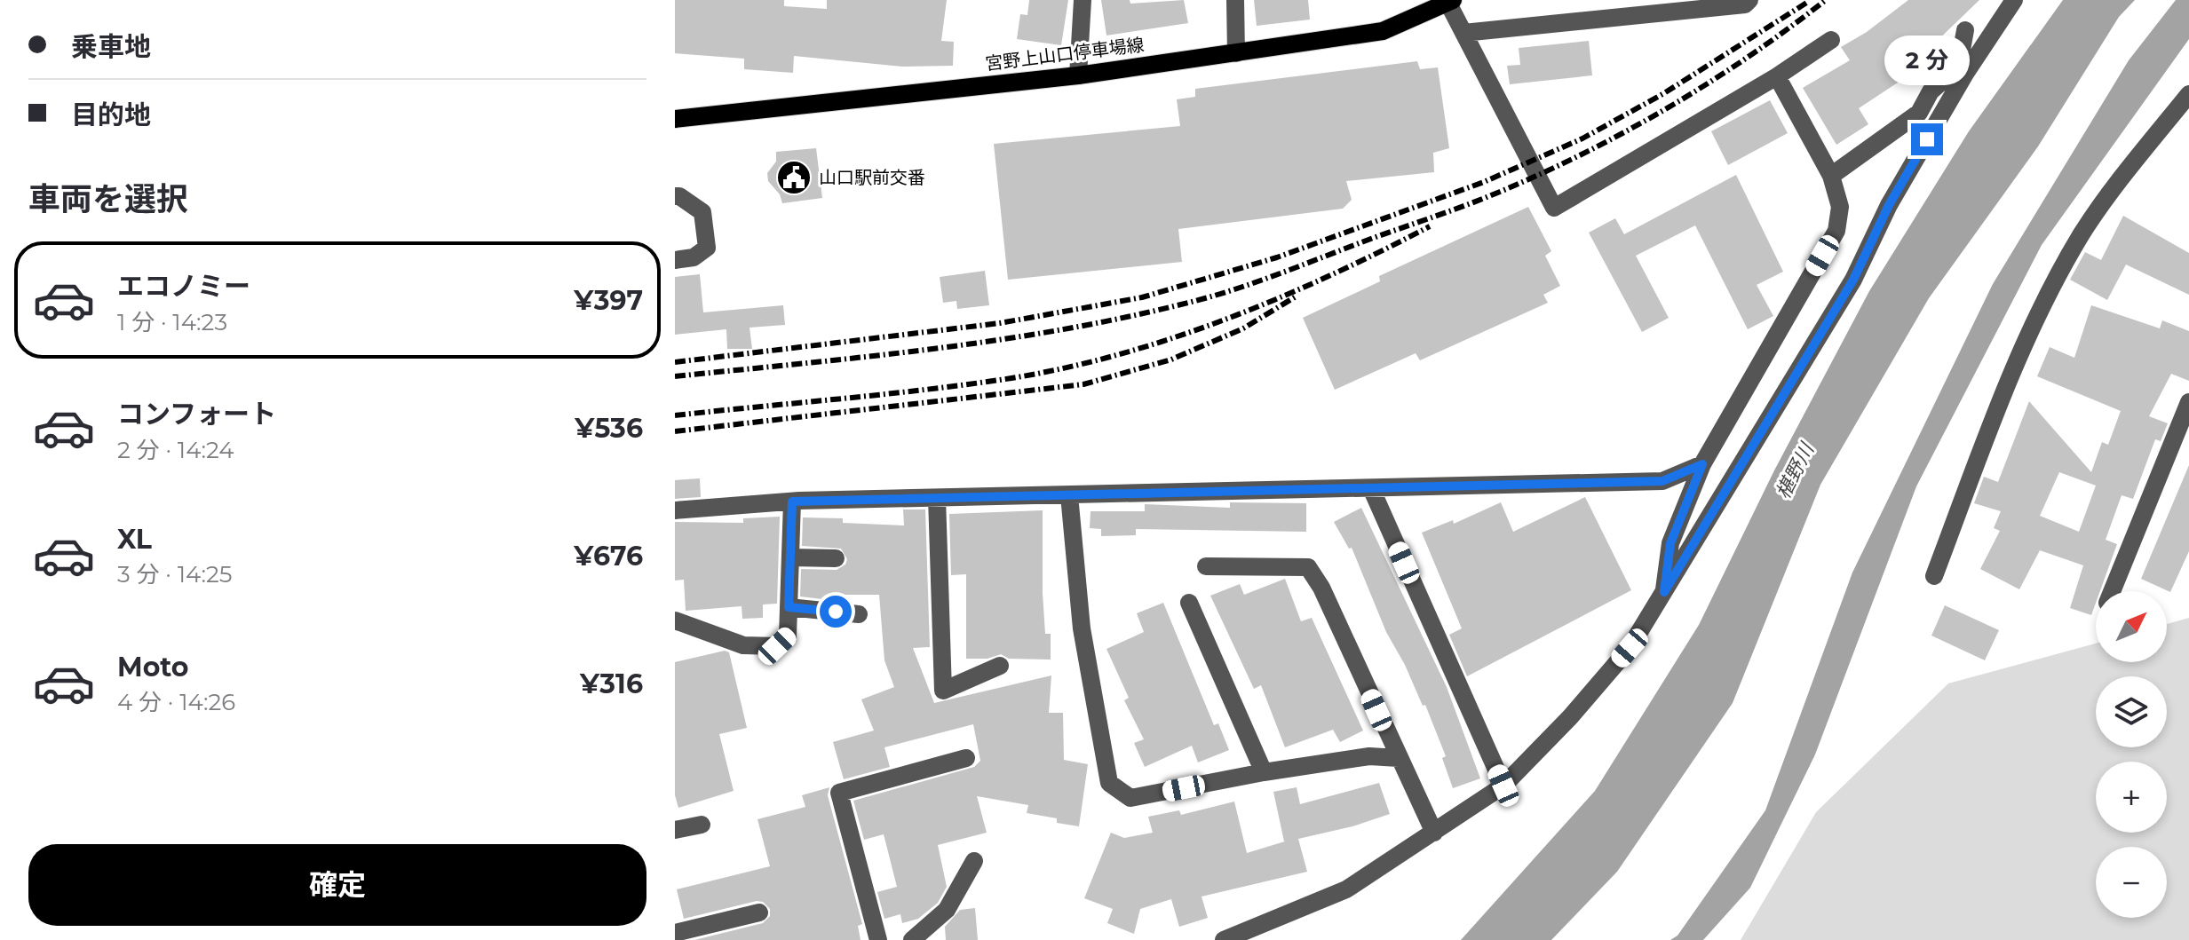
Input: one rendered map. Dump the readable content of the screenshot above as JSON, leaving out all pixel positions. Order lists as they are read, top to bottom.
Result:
{
  "streets": {
    "main road": ["宮野上山口停車場線"]
  },
  "water": ["椹野川"],
  "places": {
    "public building": ["山口駅前交番"]
  },
  "north": "top right",
  "page": {
    "banner": ["乗車地", "目的地"],
    "bubble": "2 分",
    "heading": "車両を選択",
    "list": [
      {
        "name": "エコノミー",
        "note": "1 分 · 14:23",
        "value": "¥397"
      },
      {
        "name": "コンフォート",
        "note": "2 分 · 14:24",
        "value": "¥536"
      },
      {
        "name": "XL",
        "note": "3 分 · 14:25",
        "value": "¥676"
      },
      {
        "name": "Moto",
        "note": "4 分 · 14:26",
        "value": "¥316"
      }
    ],
    "map_buttons": ["+", "−"],
    "buttons": "確定"
  }
}
